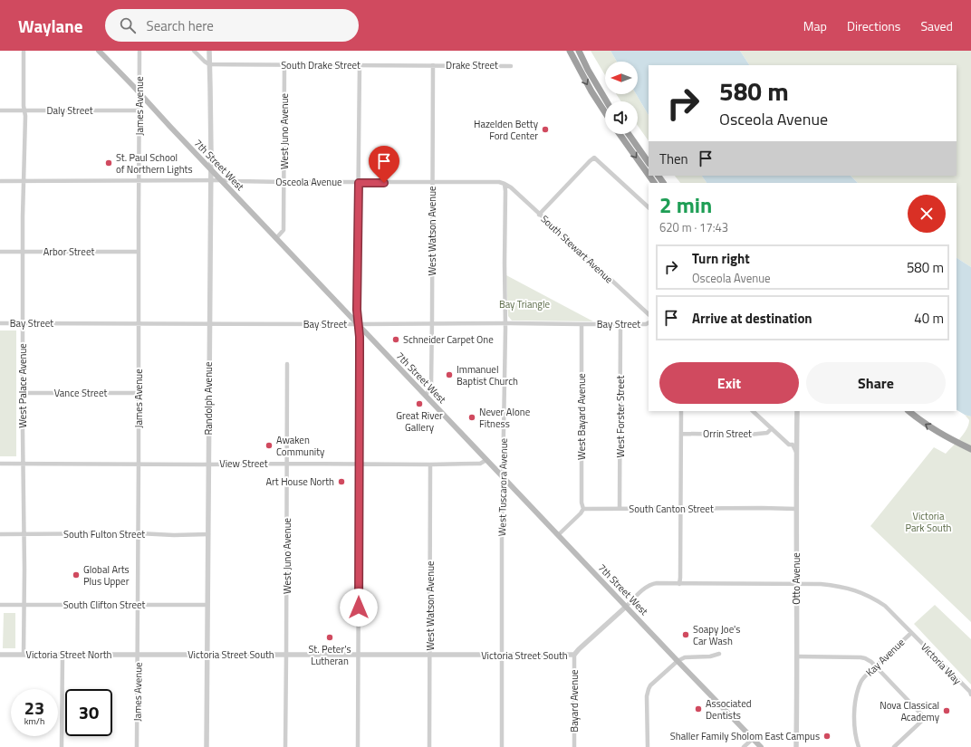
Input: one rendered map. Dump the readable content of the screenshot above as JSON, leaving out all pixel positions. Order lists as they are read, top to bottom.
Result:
{
  "streets": {
    "main road": ["7th Street West"],
    "street": [
      "South Drake Street",
      "Drake Street",
      "James Avenue",
      "Daly Street",
      "West Juno Avenue",
      "Osceola Avenue",
      "West Watson Avenue",
      "South Stewart Avenue",
      "Arbor Street",
      "Bay Street",
      "West Palace Avenue",
      "Vance Street",
      "Randolph Avenue",
      "West Bayard Avenue",
      "West Forster Street",
      "Orrin Street",
      "View Street",
      "West Tuscarora Avenue",
      "South Canton Street",
      "South Fulton Street",
      "Otto Avenue",
      "South Clifton Street",
      "Victoria Street North",
      "Victoria Street South",
      "Kay Avenue",
      "Victoria Way",
      "Bayard Avenue"
    ]
  },
  "crossings": [
    ["South Drake Street", "Drake Street"],
    ["South Drake Street", "West Juno Avenue"],
    ["South Drake Street", "West Watson Avenue"],
    ["South Drake Street", "Randolph Avenue"],
    ["Drake Street", "West Watson Avenue"],
    ["James Avenue", "Daly Street"],
    ["James Avenue", "7th Street West"],
    ["James Avenue", "Arbor Street"],
    ["James Avenue", "Bay Street"],
    ["James Avenue", "Vance Street"],
    ["James Avenue", "View Street"],
    ["James Avenue", "South Fulton Street"],
    ["James Avenue", "South Clifton Street"],
    ["James Avenue", "Victoria Street North"],
    ["James Avenue", "Victoria Street South"],
    ["Daly Street", "West Palace Avenue"],
    ["West Juno Avenue", "7th Street West"],
    ["West Juno Avenue", "Osceola Avenue"],
    ["West Juno Avenue", "View Street"],
    ["West Juno Avenue", "Victoria Street South"],
    ["7th Street West", "Osceola Avenue"],
    ["7th Street West", "West Watson Avenue"],
    ["7th Street West", "Bay Street"],
    ["7th Street West", "Randolph Avenue"],
    ["7th Street West", "View Street"],
    ["7th Street West", "West Tuscarora Avenue"],
    ["7th Street West", "Victoria Street South"],
    ["Osceola Avenue", "West Watson Avenue"],
    ["Osceola Avenue", "South Stewart Avenue"],
    ["Osceola Avenue", "Randolph Avenue"],
    ["Osceola Avenue", "West Tuscarora Avenue"],
    ["West Watson Avenue", "Bay Street"],
    ["West Watson Avenue", "View Street"],
    ["West Watson Avenue", "Victoria Street South"],
    ["South Stewart Avenue", "West Tuscarora Avenue"],
    ["Arbor Street", "West Palace Avenue"],
    ["Bay Street", "West Palace Avenue"],
    ["Bay Street", "Randolph Avenue"],
    ["Bay Street", "West Bayard Avenue"],
    ["Bay Street", "West Forster Street"],
    ["Bay Street", "West Tuscarora Avenue"],
    ["West Palace Avenue", "Vance Street"],
    ["West Palace Avenue", "View Street"],
    ["West Palace Avenue", "South Fulton Street"],
    ["West Palace Avenue", "South Clifton Street"],
    ["West Palace Avenue", "Victoria Street North"],
    ["Randolph Avenue", "View Street"],
    ["Randolph Avenue", "South Fulton Street"],
    ["Randolph Avenue", "South Clifton Street"],
    ["Randolph Avenue", "Victoria Street South"],
    ["West Bayard Avenue", "South Canton Street"],
    ["West Forster Street", "South Canton Street"],
    ["West Tuscarora Avenue", "Victoria Street South"],
    ["South Canton Street", "Otto Avenue"],
    ["Otto Avenue", "Victoria Street South"],
    ["Victoria Street North", "Victoria Street South"],
    ["Victoria Street South", "Kay Avenue"],
    ["Victoria Street South", "Victoria Way"],
    ["Victoria Street South", "Bayard Avenue"],
    ["Kay Avenue", "Victoria Way"]
  ],
  "parks": ["Bay Triangle", "Victoria Park South"],
  "places": [
    "Hazelden Betty Ford Center",
    "St. Paul School of Northern Lights",
    "Schneider Carpet One",
    "Immanuel Baptist Church",
    "Great River Gallery",
    "Never Alone Fitness",
    "Awaken Community",
    "Art House North",
    "Global Arts Plus Upper",
    "Soapy Joe's Car Wash",
    "St. Peter's Lutheran",
    "Associated Dentists",
    "Nova Classical Academy",
    "Shaller Family Sholom East Campus"
  ],
  "north": "left",
  "page": {
    "header": "Waylane",
    "search": "Search here",
    "nav": ["Map", "Directions", "Saved"],
    "turn": ["580 m", "Osceola Avenue"],
    "then": "Then",
    "heading": ["2 min", "620 m · 17:43"],
    "list": [
      {
        "name": "Turn right",
        "note": "Osceola Avenue",
        "value": "580 m"
      },
      {
        "name": "Arrive at destination",
        "value": "40 m"
      }
    ],
    "buttons": ["Exit", "Share"],
    "speed": "23 km/h",
    "limit": "30"
  }
}
